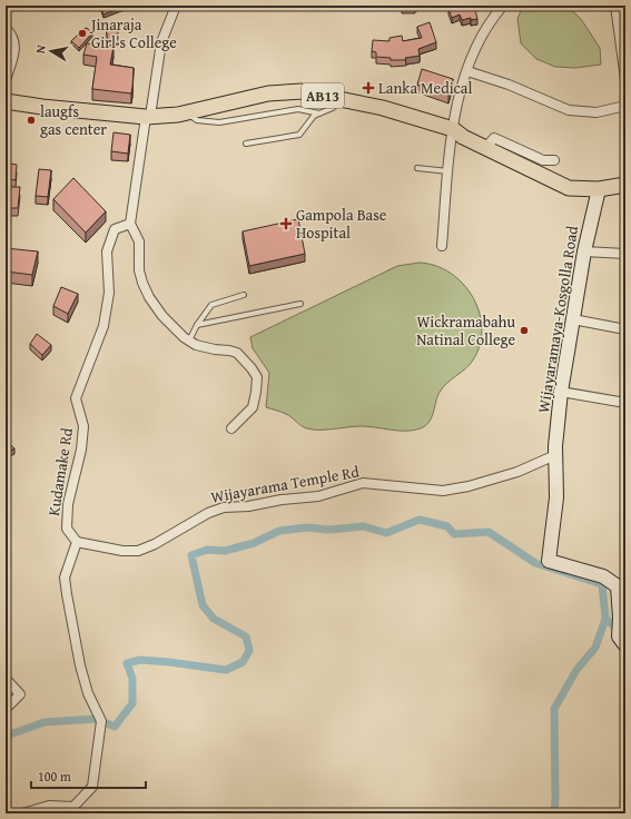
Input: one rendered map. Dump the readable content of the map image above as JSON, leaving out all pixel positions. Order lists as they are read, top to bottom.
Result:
{
  "streets": {
    "main road": ["AB13"],
    "street": ["Wijayaramaya-Kosgolla Road", "Kudamake Rd", "Wijayarama Temple Rd"]
  },
  "crossings": [
    ["AB13", "Wijayaramaya-Kosgolla Road"],
    ["Wijayaramaya-Kosgolla Road", "Wijayarama Temple Rd"],
    ["Kudamake Rd", "Wijayarama Temple Rd"]
  ],
  "places": {
    "other": ["Jinaraja Girl's College", "laugfs gas center", "Wickramabahu Natinal College"],
    "health": ["Lanka Medical", "Gampola Base Hospital"]
  },
  "scale_bar": "100 m",
  "north": "left"
}
